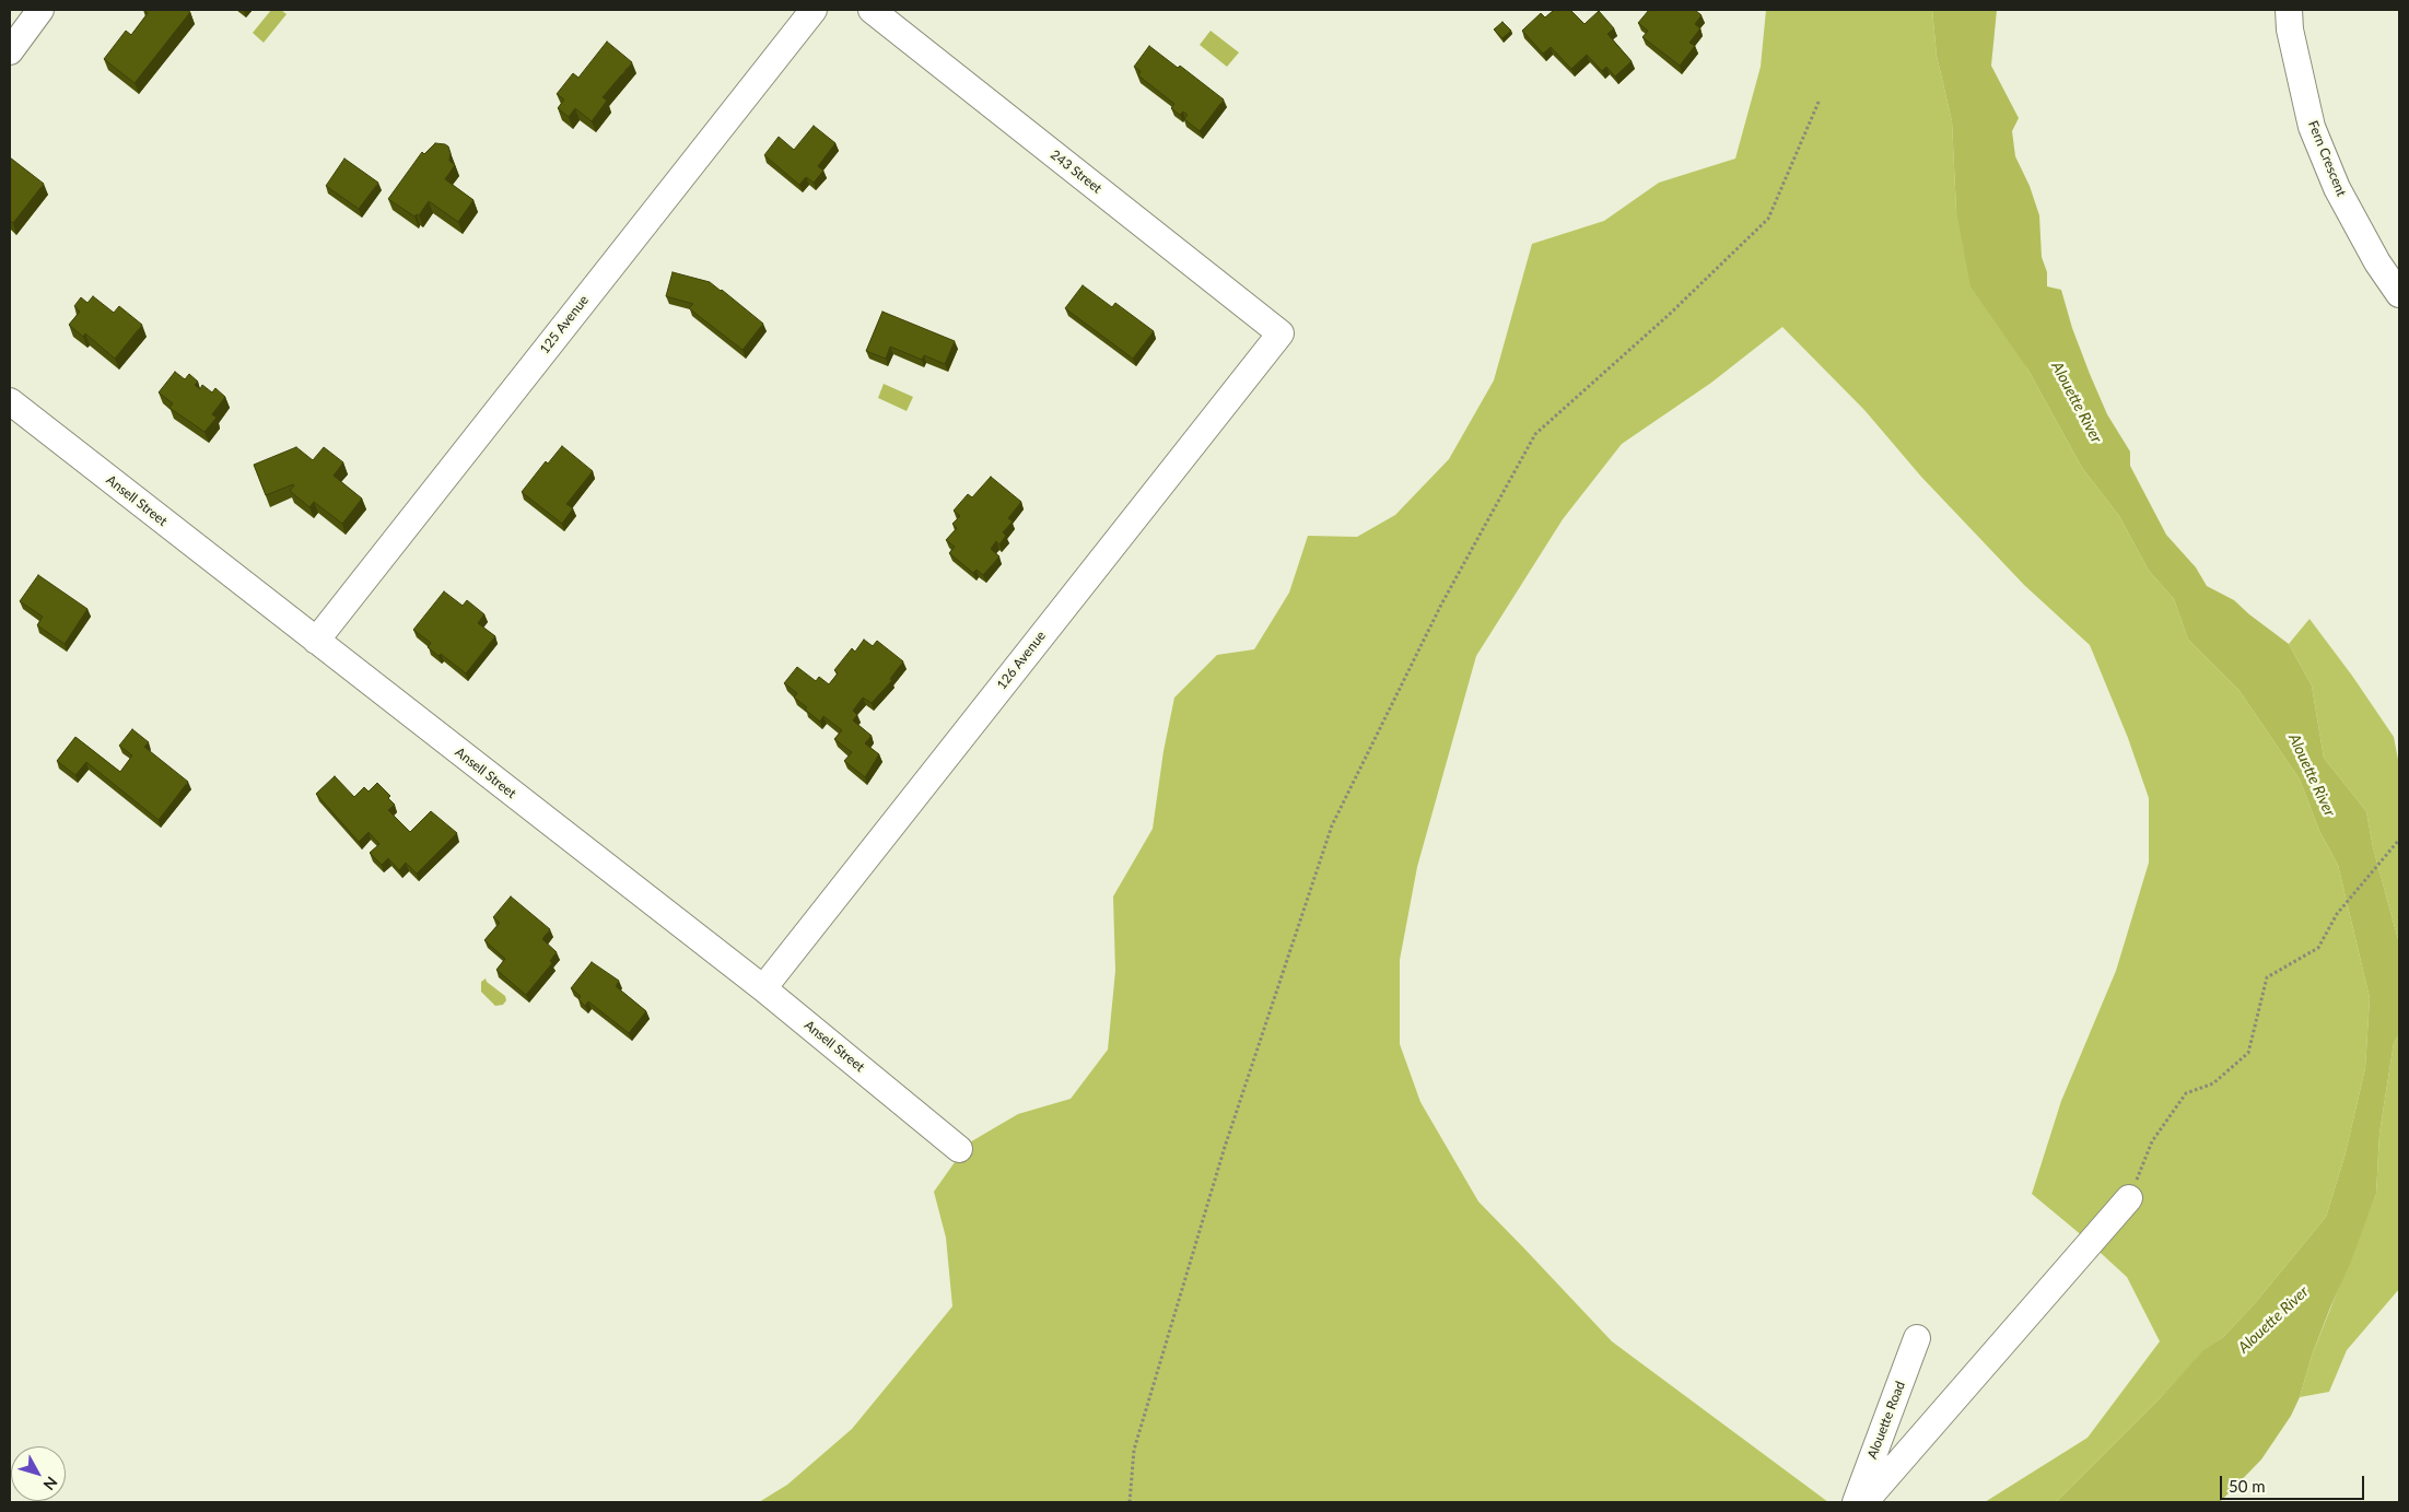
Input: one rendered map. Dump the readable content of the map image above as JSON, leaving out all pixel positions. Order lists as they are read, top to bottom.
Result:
{
  "streets": {
    "street": [
      "Fern Crescent",
      "243 Street",
      "125 Avenue",
      "Ansell Street",
      "126 Avenue",
      "Alouette Road"
    ]
  },
  "crossings": [
    ["243 Street", "126 Avenue"],
    ["125 Avenue", "Ansell Street"],
    ["Ansell Street", "126 Avenue"]
  ],
  "water": ["Alouette River"],
  "scale_bar": "50 m",
  "north": "bottom right"
}
